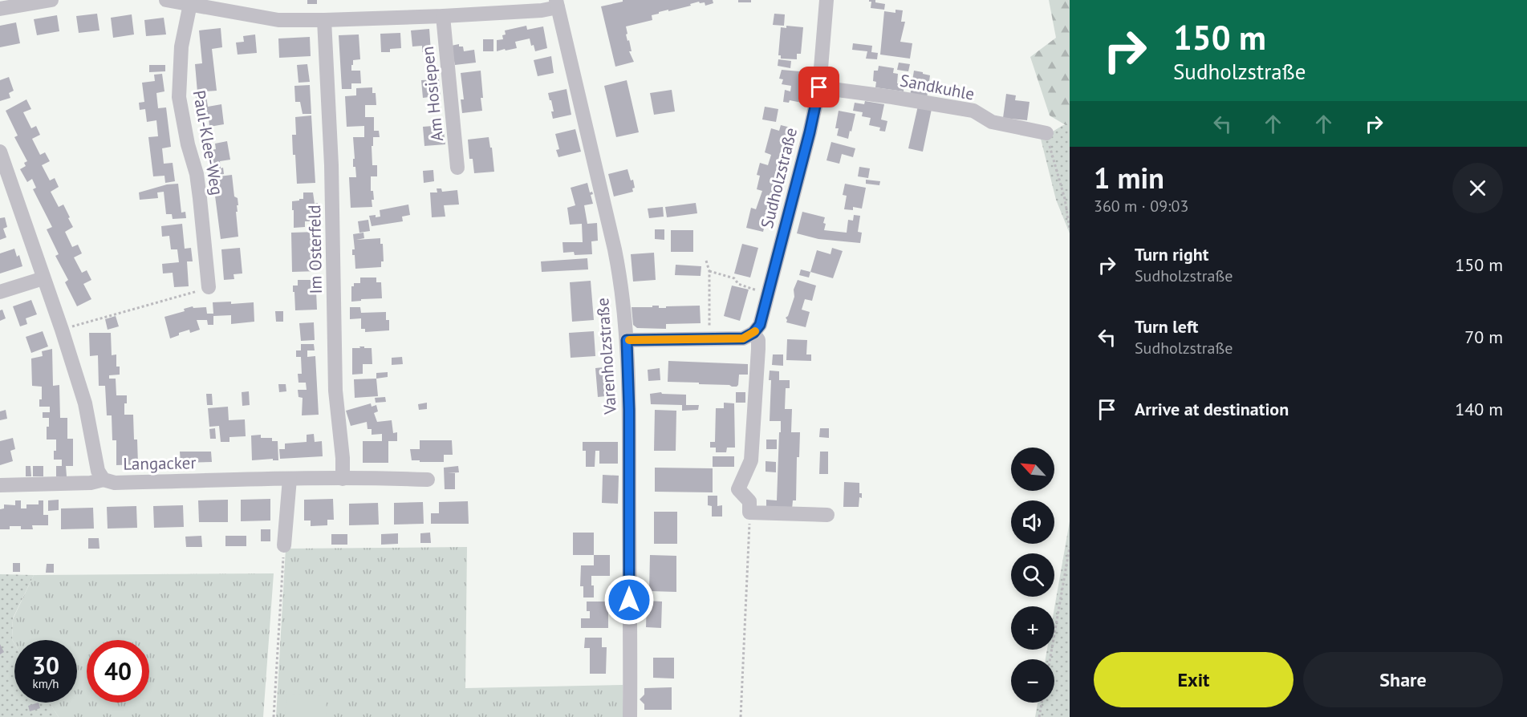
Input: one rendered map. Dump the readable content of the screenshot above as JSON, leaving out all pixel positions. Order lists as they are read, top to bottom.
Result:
{
  "streets": {
    "street": [
      "Sandkuhle",
      "Am Hosiepen",
      "Paul-Klee-Weg",
      "Sudholzstraße",
      "Im Osterfeld",
      "Varenholzstraße",
      "Langacker"
    ]
  },
  "crossings": [
    ["Sandkuhle", "Sudholzstraße"],
    ["Im Osterfeld", "Langacker"]
  ],
  "north": "top left",
  "page": {
    "turn": ["150 m", "Sudholzstraße"],
    "heading": ["1 min", "360 m · 09:03"],
    "list": [
      {
        "name": "Turn right",
        "note": "Sudholzstraße",
        "value": "150 m"
      },
      {
        "name": "Turn left",
        "note": "Sudholzstraße",
        "value": "70 m"
      },
      {
        "name": "Arrive at destination",
        "value": "140 m"
      }
    ],
    "map_buttons": ["+", "−"],
    "speed": "30 km/h",
    "limit": "40",
    "buttons": ["Exit", "Share"]
  }
}
